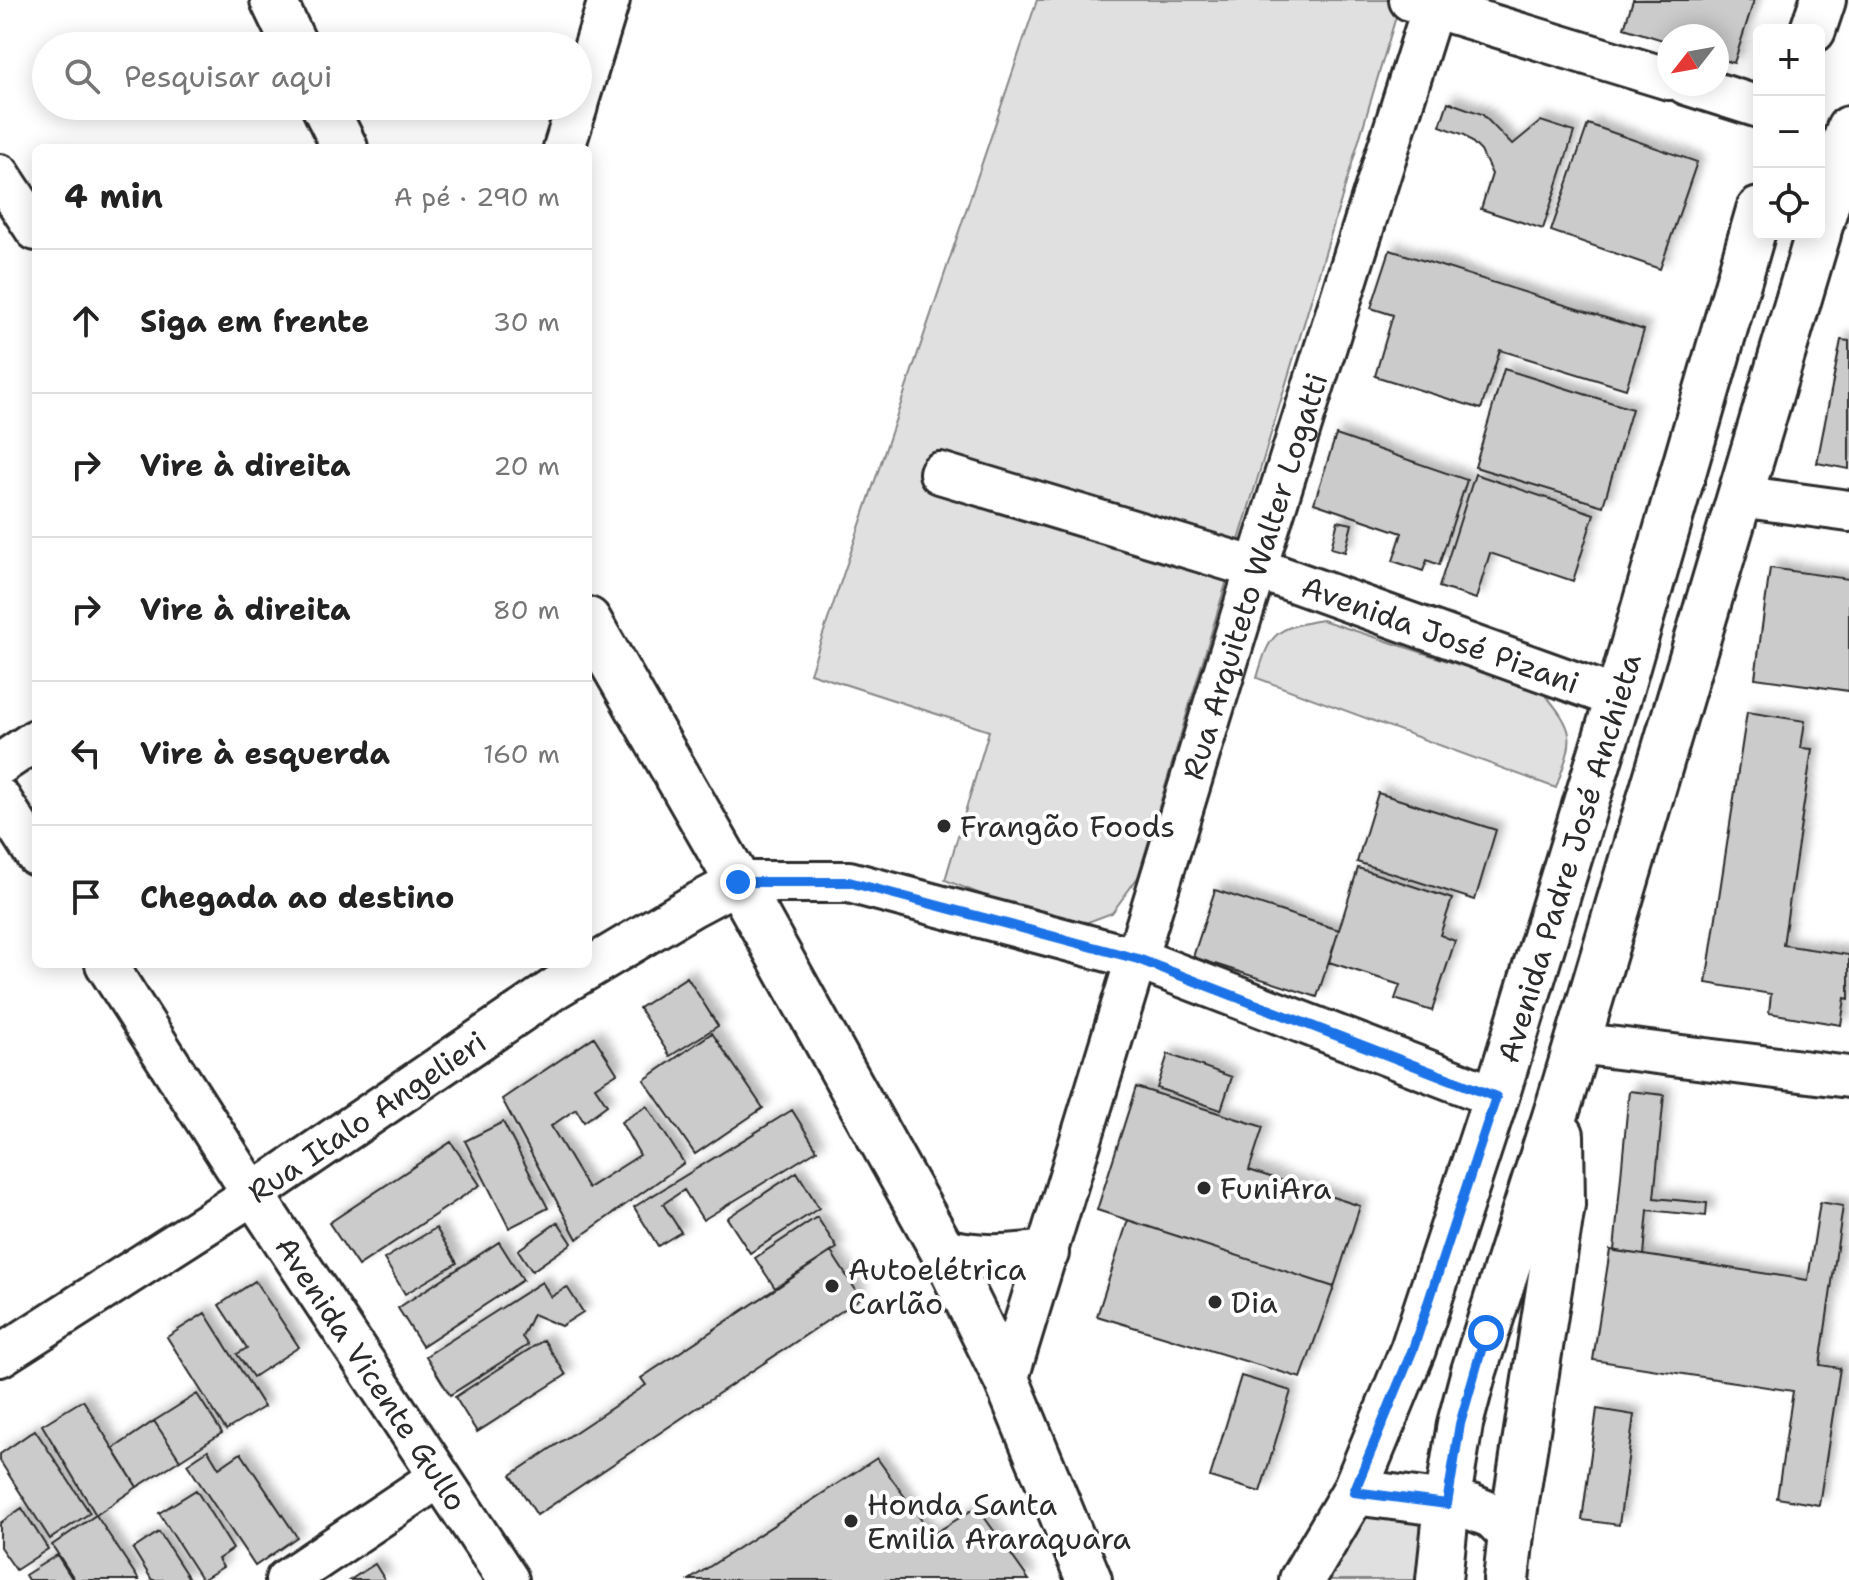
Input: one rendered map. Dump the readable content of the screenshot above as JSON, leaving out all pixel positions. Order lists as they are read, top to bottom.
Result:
{
  "streets": {
    "main road": ["Avenida Padre José Anchieta"],
    "street": [
      "Rua Arquiteto Walter Logatti",
      "Avenida José Pizani",
      "Rua Italo Angelieri",
      "Avenida Vicente Gullo"
    ]
  },
  "crossings": [
    ["Rua Arquiteto Walter Logatti", "Avenida José Pizani"],
    ["Avenida José Pizani", "Avenida Padre José Anchieta"],
    ["Rua Italo Angelieri", "Avenida Vicente Gullo"]
  ],
  "places": [
    "Frangão Foods",
    "FuniAra",
    "Autoelétrica Carlão",
    "Dia",
    "Honda Santa Emilia Araraquara"
  ],
  "north": "bottom left",
  "page": {
    "map_buttons": ["+", "−"],
    "search": "Pesquisar aqui",
    "heading": ["4 min", "A pé · 290 m"],
    "list": [
      ["Siga em frente", "30 m"],
      ["Vire à direita", "20 m"],
      ["Vire à direita", "80 m"],
      ["Vire à esquerda", "160 m"],
      "Chegada ao destino"
    ]
  }
}
